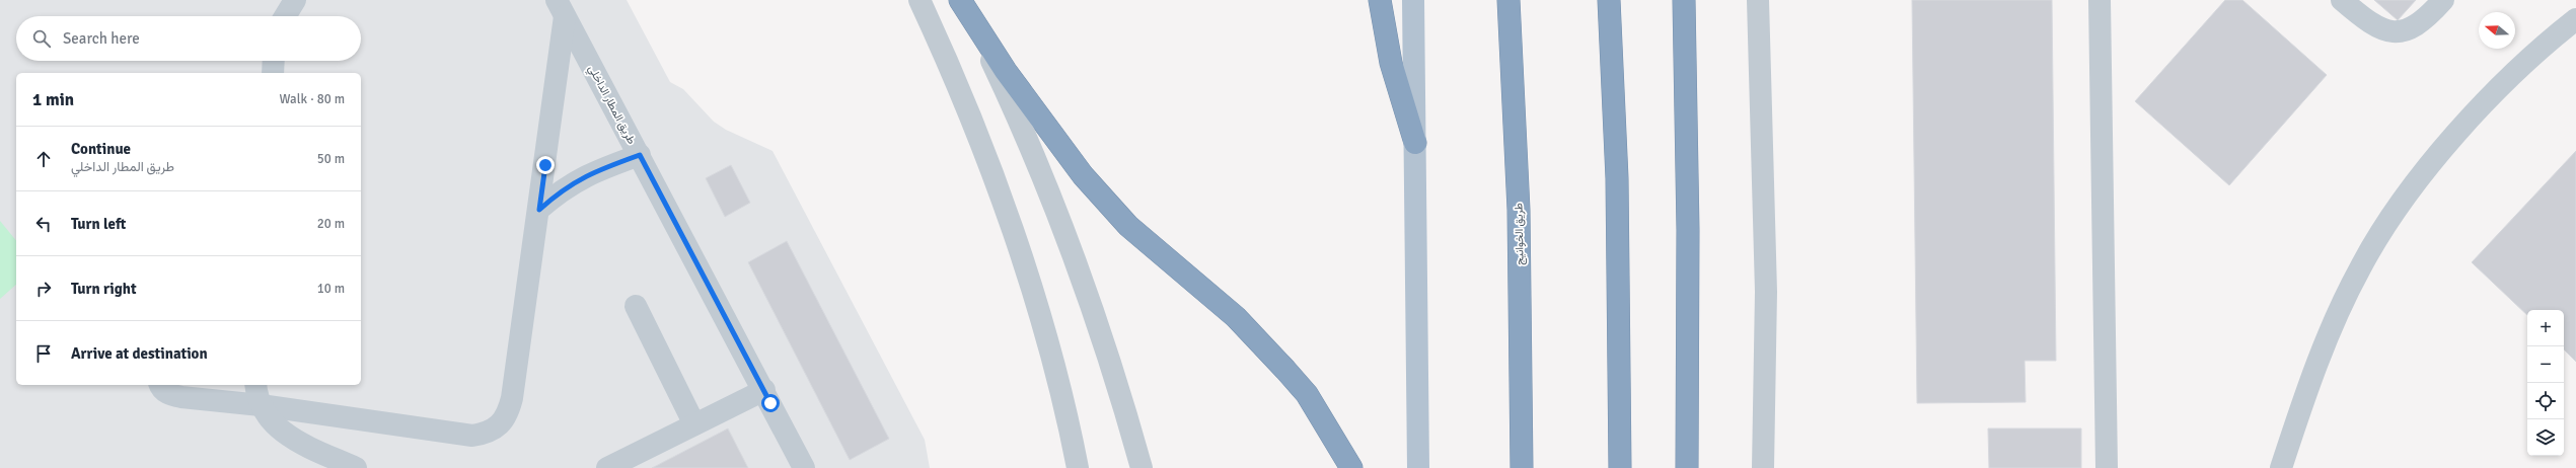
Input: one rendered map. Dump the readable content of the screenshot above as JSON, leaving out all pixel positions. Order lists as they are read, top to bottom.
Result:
{
  "streets": {
    "highway": ["طريق الخوانيج"],
    "street": ["طريق المطار الداخلي"]
  },
  "north": "left",
  "page": {
    "search": "Search here",
    "heading": ["1 min", "Walk · 80 m"],
    "list": [
      ["Continue", "طريق المطار الداخلي", "50 m"],
      ["Turn left", "20 m"],
      ["Turn right", "10 m"],
      "Arrive at destination"
    ],
    "map_buttons": ["+", "−"]
  }
}
